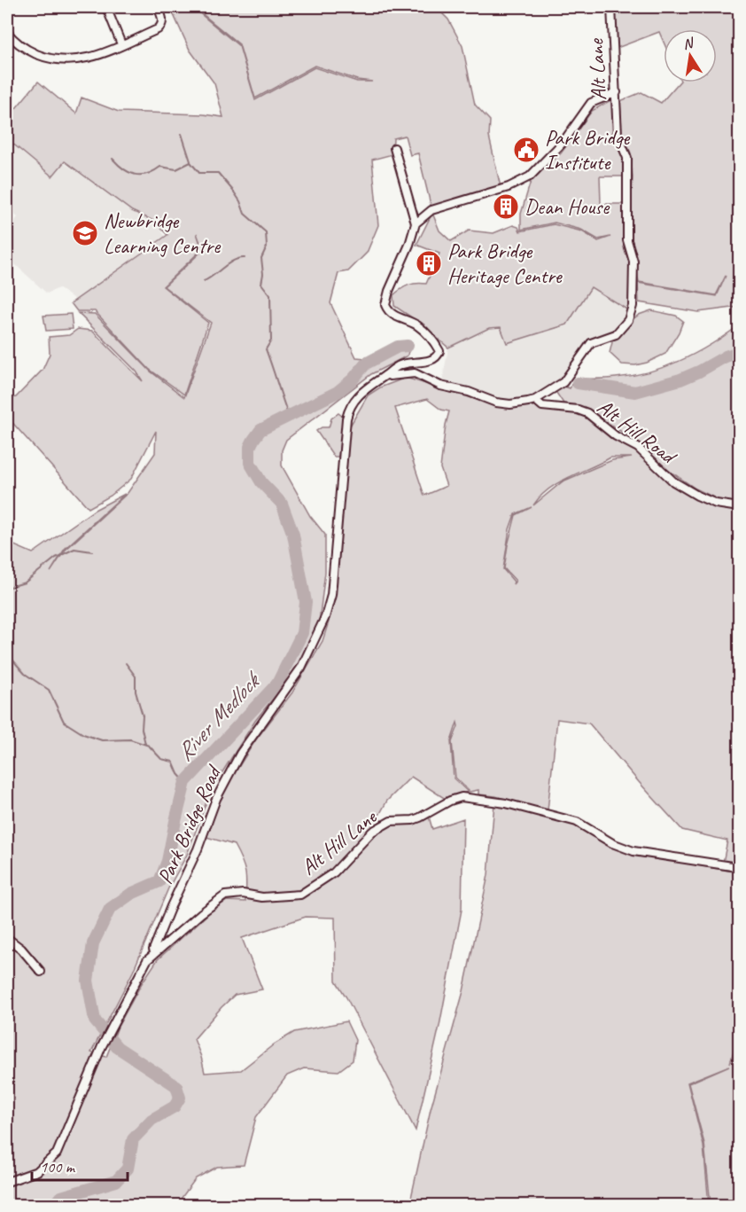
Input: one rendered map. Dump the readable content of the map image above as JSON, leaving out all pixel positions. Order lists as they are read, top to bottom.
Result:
{
  "streets": {
    "street": [
      "Alt Lane",
      "Alt Hill Road",
      "Park Bridge Road",
      "Alt Hill Lane"
    ]
  },
  "crossings": [
    ["Alt Lane", "Alt Hill Road"],
    ["Alt Hill Road", "Park Bridge Road"],
    ["Park Bridge Road", "Alt Hill Lane"]
  ],
  "water": ["River Medlock"],
  "places": {
    "public building": ["Park Bridge Institute"],
    "building": ["Dean House", "Park Bridge Heritage Centre"],
    "school or university": ["Newbridge Learning Centre"]
  },
  "scale_bar": "100 m",
  "north": "top"
}
